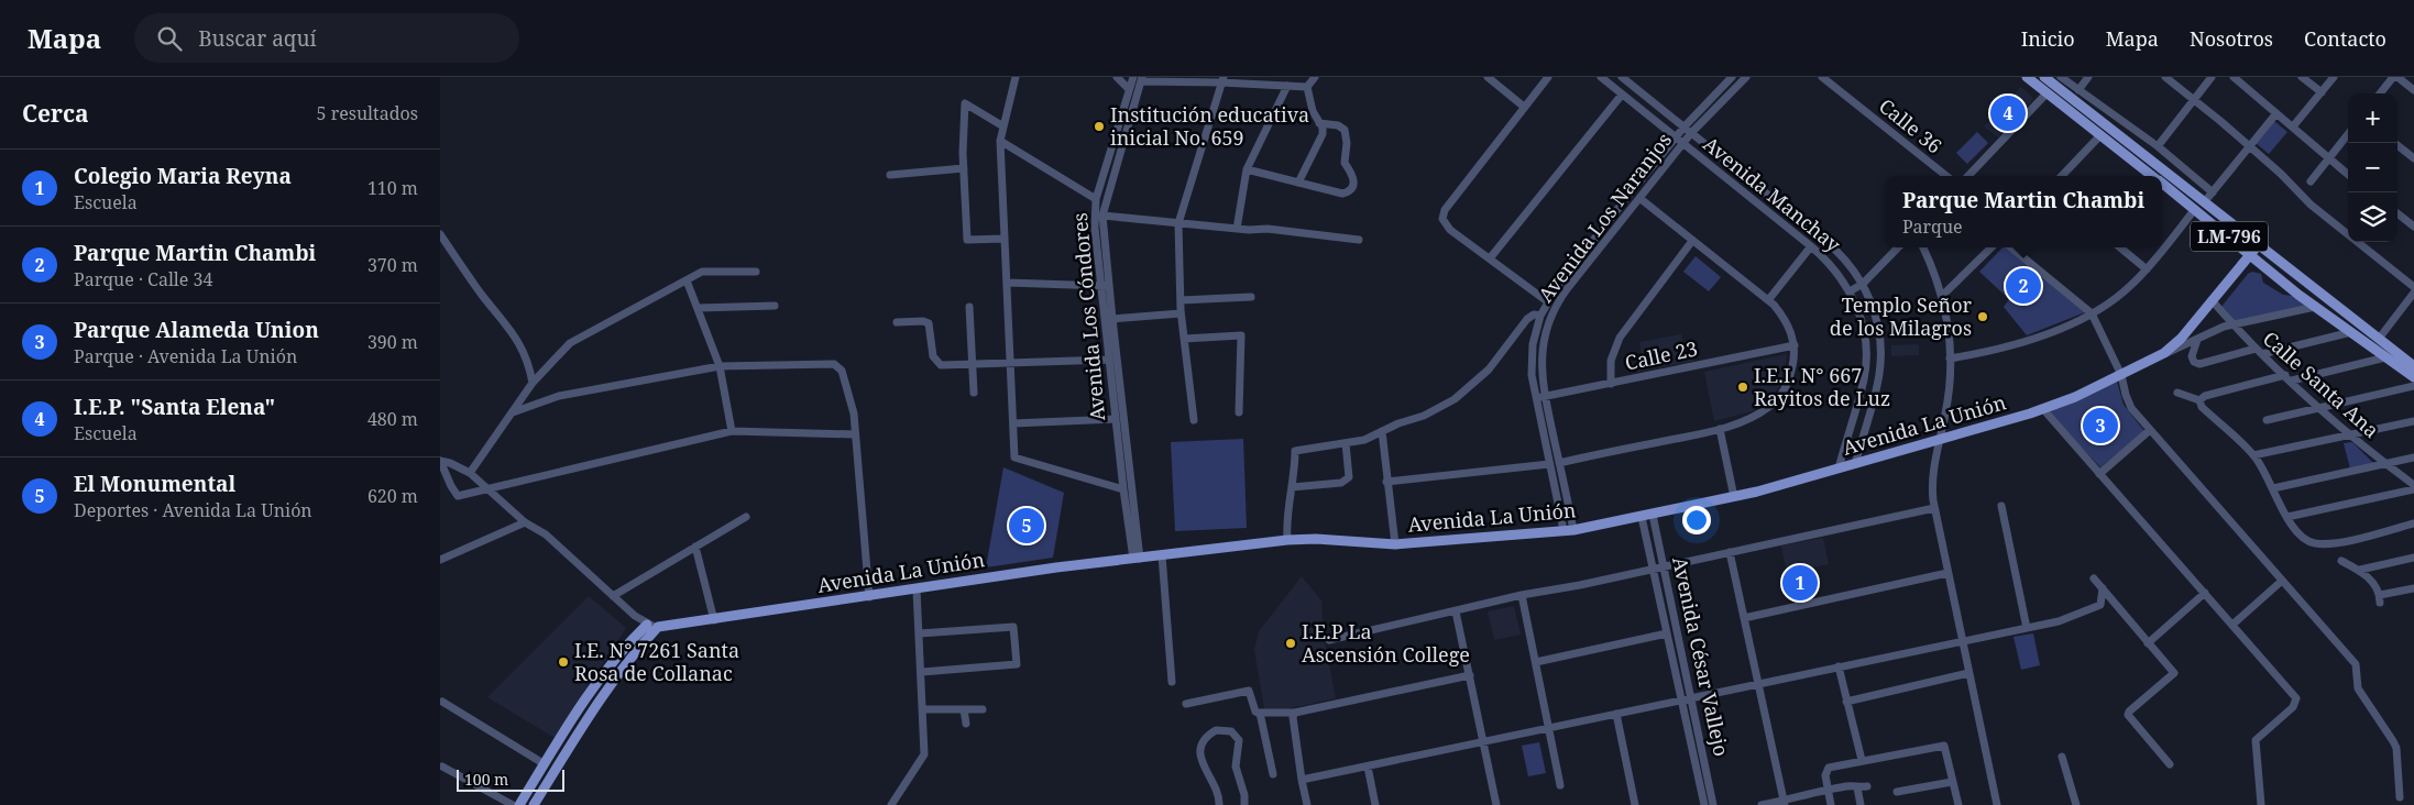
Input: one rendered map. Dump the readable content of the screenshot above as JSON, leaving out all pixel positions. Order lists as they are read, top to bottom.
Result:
{
  "streets": {
    "main road": ["LM-796", "Avenida La Unión"],
    "street": [
      "Calle 36",
      "Avenida Manchay",
      "Avenida Los Naranjos",
      "Avenida Los Cóndores",
      "Calle 23",
      "Calle Santa Ana",
      "Avenida César Vallejo"
    ]
  },
  "crossings": [
    ["Avenida Manchay", "Avenida Los Naranjos"],
    ["Avenida Manchay", "Avenida La Unión"],
    ["Avenida Los Naranjos", "Calle 23"],
    ["Avenida Los Naranjos", "Avenida La Unión"],
    ["LM-796", "Avenida La Unión"],
    ["Avenida Los Cóndores", "Avenida La Unión"],
    ["Calle Santa Ana", "Avenida La Unión"],
    ["Avenida La Unión", "Avenida César Vallejo"]
  ],
  "places": [
    "Institución educativa inicial No. 659",
    "Templo Señor de los Milagros",
    "I.E.I. N° 667 Rayitos de Luz",
    "I.E.P La Ascensión College",
    "I.E. N° 7261 Santa Rosa de Collanac"
  ],
  "scale_bar": "100 m",
  "page": {
    "header": "Mapa",
    "search": "Buscar aquí",
    "nav": [
      "Inicio",
      "Mapa",
      "Nosotros",
      "Contacto"
    ],
    "heading": ["Cerca", "5 resultados"],
    "map_buttons": ["+", "−"],
    "pins": [
      "4",
      "2",
      "3",
      "5",
      "1"
    ],
    "list": [
      {
        "mark": "1",
        "name": "Colegio Maria Reyna",
        "note": "Escuela",
        "value": "110 m"
      },
      {
        "mark": "2",
        "name": "Parque Martin Chambi",
        "note": "Parque · Calle 34",
        "value": "370 m"
      },
      {
        "mark": "3",
        "name": "Parque Alameda Union",
        "note": "Parque · Avenida La Unión",
        "value": "390 m"
      },
      {
        "mark": "4",
        "name": "I.E.P. \"Santa Elena\"",
        "note": "Escuela",
        "value": "480 m"
      },
      {
        "mark": "5",
        "name": "El Monumental",
        "note": "Deportes · Avenida La Unión",
        "value": "620 m"
      }
    ],
    "popup": ["Parque Martin Chambi", "Parque"],
    "scale": "100 m"
  }
}
